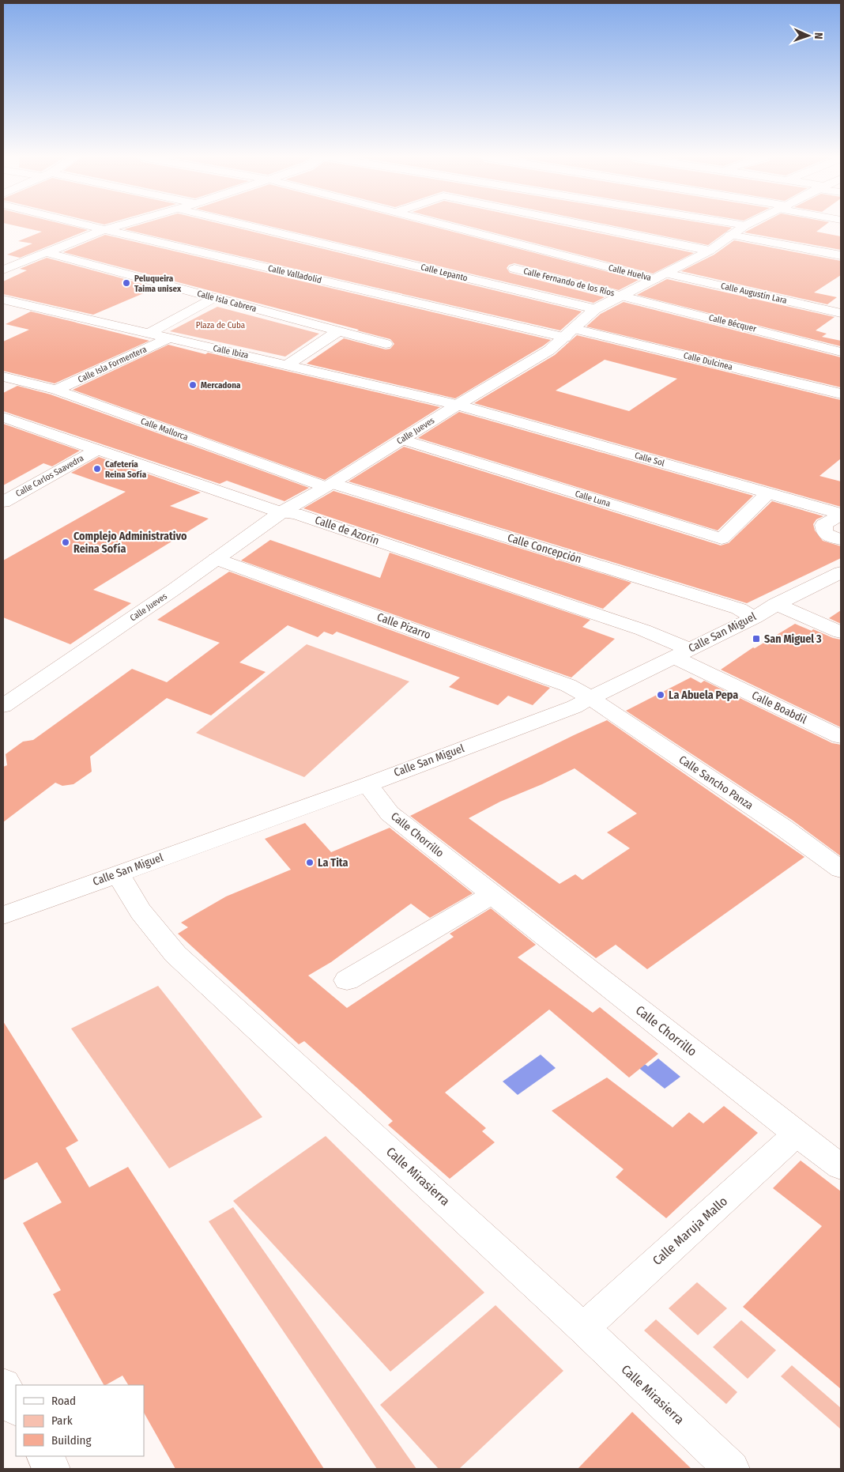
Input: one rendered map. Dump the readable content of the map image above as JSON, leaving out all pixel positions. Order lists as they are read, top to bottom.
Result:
{
  "streets": {
    "street": [
      "Calle Lepanto",
      "Calle Huelva",
      "Calle Valladolid",
      "Calle Fernando de los Ríos",
      "Calle Augustín Lara",
      "Calle Isla Cabrera",
      "Calle Bécquer",
      "Calle Ibiza",
      "Calle Dulcinea",
      "Calle Isla Formentera",
      "Calle Mallorca",
      "Calle Jueves",
      "Calle Sol",
      "Calle Carlos Saavedra",
      "Calle Luna",
      "Calle de Azorín",
      "Calle Concepción",
      "Calle Pizarro",
      "Calle San Miguel",
      "Calle Boabdil",
      "Calle Sancho Panza",
      "Calle Chorrillo",
      "Calle Mirasierra",
      "Calle Maruja Mallo"
    ]
  },
  "crossings": [
    ["Calle Lepanto", "Calle Jueves"],
    ["Calle Huelva", "Calle Augustín Lara"],
    ["Calle Huelva", "Calle Jueves"],
    ["Calle Valladolid", "Calle Dulcinea"],
    ["Calle Valladolid", "Calle Jueves"],
    ["Calle Fernando de los Ríos", "Calle Bécquer"],
    ["Calle Fernando de los Ríos", "Calle Jueves"],
    ["Calle Augustín Lara", "Calle Jueves"],
    ["Calle Bécquer", "Calle Jueves"],
    ["Calle Ibiza", "Calle Isla Formentera"],
    ["Calle Ibiza", "Calle Jueves"],
    ["Calle Ibiza", "Calle Sol"],
    ["Calle Dulcinea", "Calle Jueves"],
    ["Calle Isla Formentera", "Calle Mallorca"],
    ["Calle Mallorca", "Calle Jueves"],
    ["Calle Mallorca", "Calle Concepción"],
    ["Calle Jueves", "Calle Sol"],
    ["Calle Jueves", "Calle Luna"],
    ["Calle Jueves", "Calle de Azorín"],
    ["Calle Jueves", "Calle Concepción"],
    ["Calle Jueves", "Calle Pizarro"],
    ["Calle Sol", "Calle Luna"],
    ["Calle Carlos Saavedra", "Calle de Azorín"],
    ["Calle de Azorín", "Calle San Miguel"],
    ["Calle de Azorín", "Calle Boabdil"],
    ["Calle Concepción", "Calle San Miguel"],
    ["Calle Pizarro", "Calle San Miguel"],
    ["Calle Pizarro", "Calle Sancho Panza"],
    ["Calle San Miguel", "Calle Boabdil"],
    ["Calle San Miguel", "Calle Sancho Panza"],
    ["Calle San Miguel", "Calle Chorrillo"],
    ["Calle San Miguel", "Calle Mirasierra"],
    ["Calle Chorrillo", "Calle Maruja Mallo"],
    ["Calle Mirasierra", "Calle Maruja Mallo"]
  ],
  "parks": ["Plaza de Cuba"],
  "places": {
    "other": [
      "Peluqueira Taima unisex",
      "Mercadona",
      "Cafetería Reina Sofía",
      "Complejo Administrativo Reina Sofía",
      "La Abuela Pepa",
      "La Tita"
    ],
    "transit": ["San Miguel 3"]
  },
  "legend": ["Road", "Park", "Building"],
  "north": "right"
}
